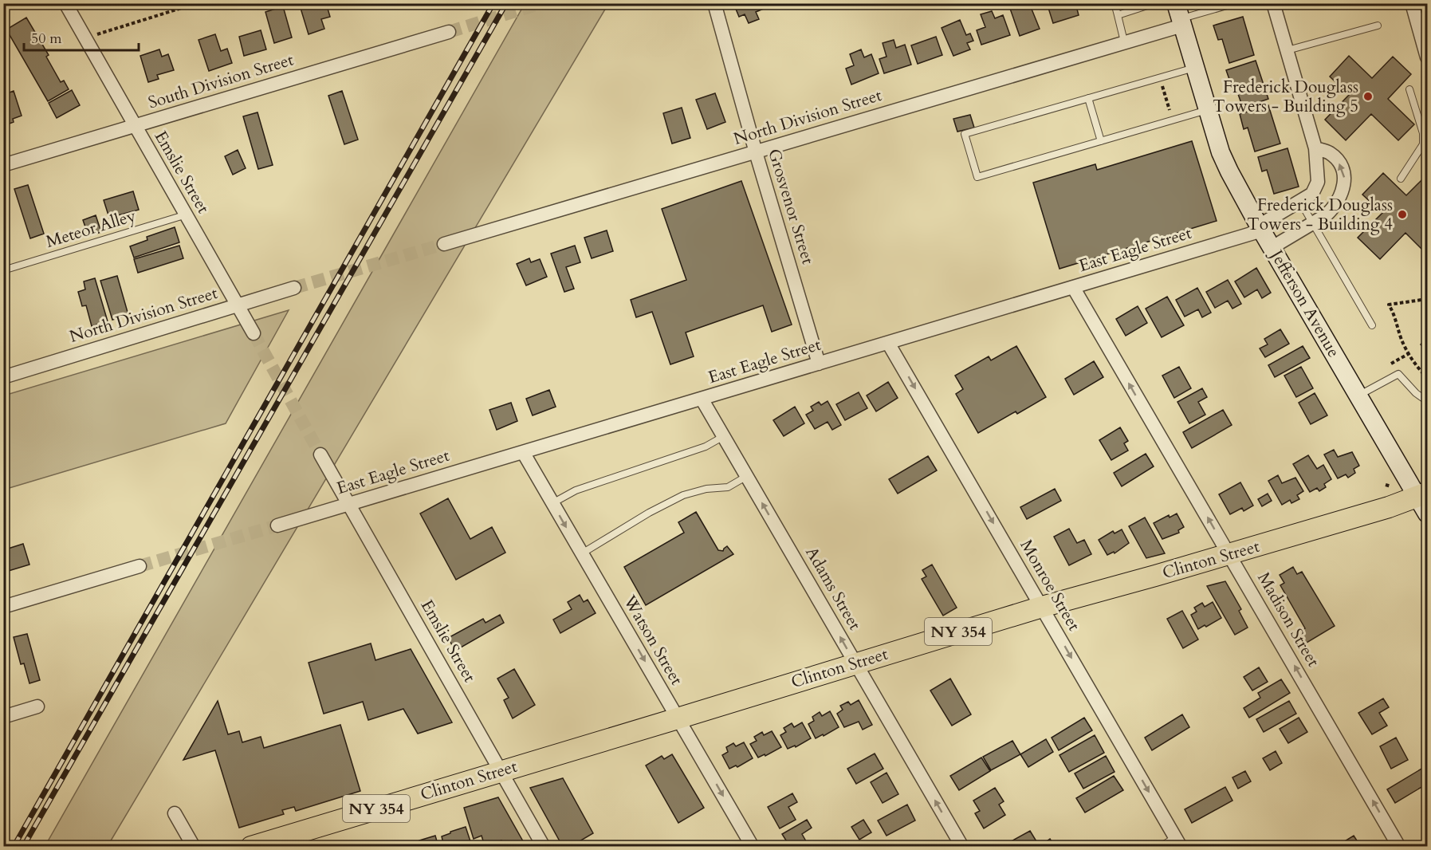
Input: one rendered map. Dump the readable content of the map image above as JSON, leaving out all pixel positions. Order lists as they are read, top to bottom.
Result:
{
  "streets": {
    "main road": ["Clinton Street", "NY 354"],
    "street": [
      "South Division Street",
      "North Division Street",
      "Emslie Street",
      "Grosvenor Street",
      "East Eagle Street",
      "Jefferson Avenue",
      "Monroe Street",
      "Adams Street",
      "Madison Street",
      "Watson Street"
    ],
    "lane": ["Meteor Alley"]
  },
  "crossings": [
    ["South Division Street", "Emslie Street"],
    ["North Division Street", "Emslie Street"],
    ["North Division Street", "Grosvenor Street"],
    ["North Division Street", "Jefferson Avenue"],
    ["Emslie Street", "Meteor Alley"],
    ["Emslie Street", "East Eagle Street"],
    ["Emslie Street", "Clinton Street"],
    ["Grosvenor Street", "East Eagle Street"],
    ["East Eagle Street", "Jefferson Avenue"],
    ["East Eagle Street", "Monroe Street"],
    ["East Eagle Street", "Adams Street"],
    ["East Eagle Street", "Madison Street"],
    ["East Eagle Street", "Watson Street"],
    ["Jefferson Avenue", "Clinton Street"],
    ["Clinton Street", "Monroe Street"],
    ["Clinton Street", "Adams Street"],
    ["Clinton Street", "Madison Street"],
    ["Clinton Street", "Watson Street"]
  ],
  "one_way": [
    "Monroe Street",
    "Adams Street",
    "Madison Street",
    "Watson Street"
  ],
  "places": ["Frederick Douglass Towers - Building 5", "Frederick Douglass Towers - Building 4"],
  "scale_bar": "50 m"
}
